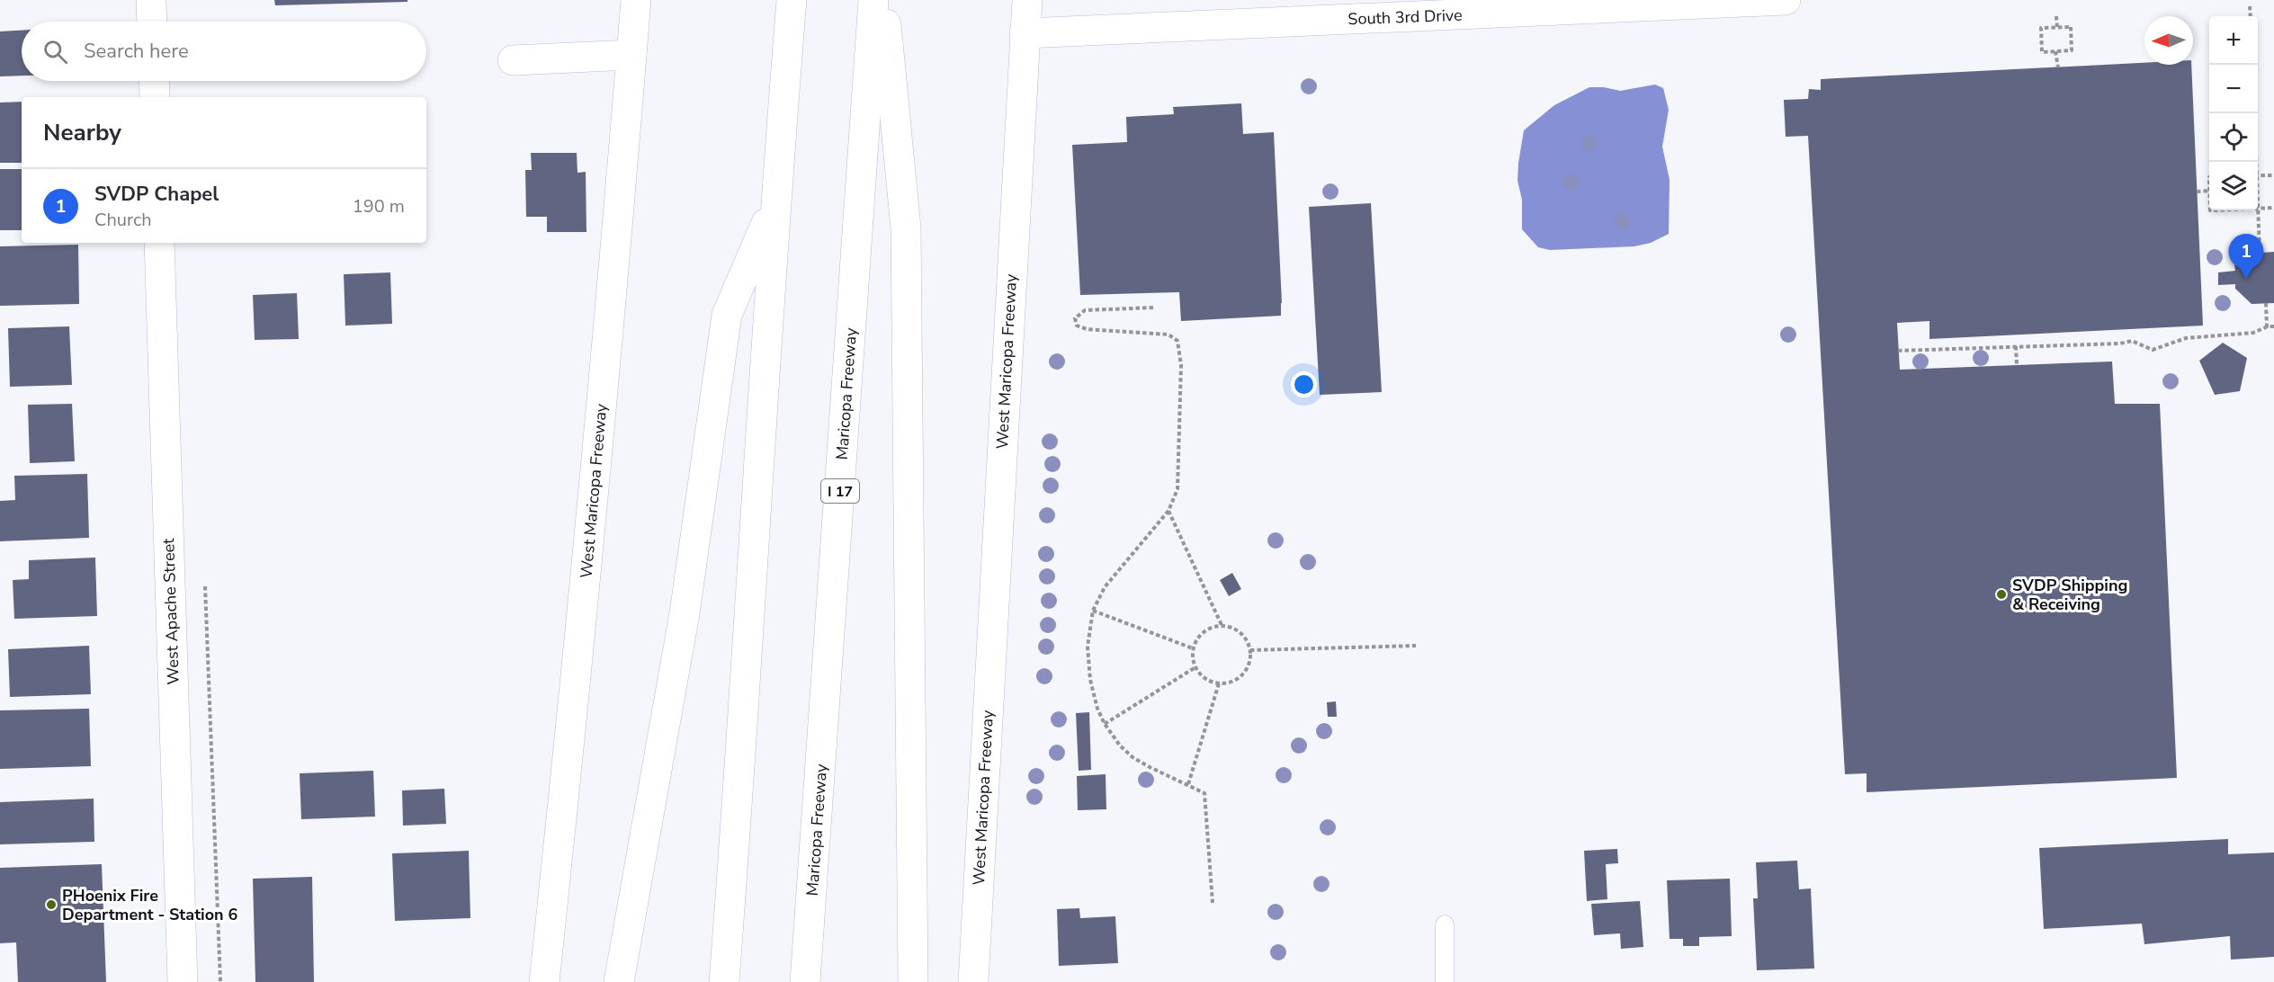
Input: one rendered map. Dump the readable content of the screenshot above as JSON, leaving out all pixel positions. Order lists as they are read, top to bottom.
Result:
{
  "streets": {
    "main road": [
      "South 3rd Drive",
      "West Maricopa Freeway",
      "Maricopa Freeway",
      "I 17",
      "West Apache Street"
    ]
  },
  "crossings": [
    ["South 3rd Drive", "West Maricopa Freeway"]
  ],
  "places": ["SVDP Shipping & Receiving", "PHoenix Fire Department - Station 6"],
  "north": "left",
  "page": {
    "map_buttons": ["+", "−"],
    "search": "Search here",
    "heading": "Nearby",
    "list": [
      {
        "mark": "1",
        "name": "SVDP Chapel",
        "note": "Church",
        "value": "190 m"
      }
    ],
    "pins": "1"
  }
}
